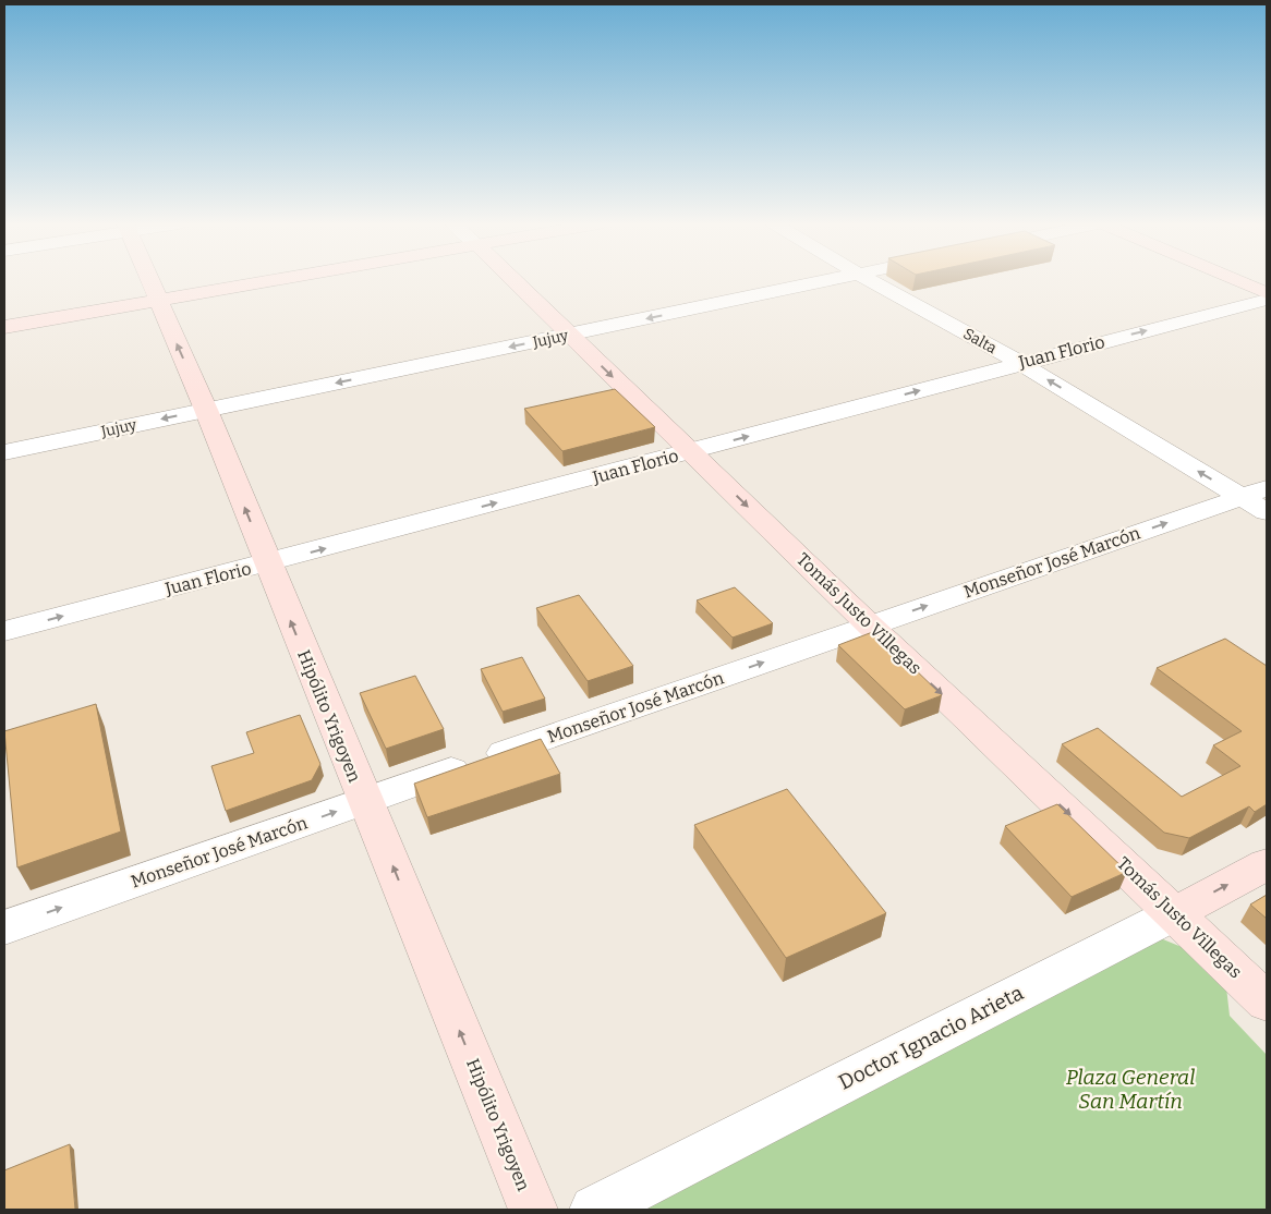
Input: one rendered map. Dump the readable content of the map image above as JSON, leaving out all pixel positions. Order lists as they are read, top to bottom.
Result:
{
  "streets": {
    "street": [
      "Jujuy",
      "Salta",
      "Juan Florio",
      "Monseñor José Marcón",
      "Tomás Justo Villegas",
      "Hipólito Yrigoyen",
      "Doctor Ignacio Arieta"
    ]
  },
  "crossings": [
    ["Jujuy", "Tomás Justo Villegas"],
    ["Jujuy", "Hipólito Yrigoyen"],
    ["Salta", "Juan Florio"],
    ["Salta", "Monseñor José Marcón"],
    ["Juan Florio", "Tomás Justo Villegas"],
    ["Juan Florio", "Hipólito Yrigoyen"],
    ["Monseñor José Marcón", "Tomás Justo Villegas"],
    ["Monseñor José Marcón", "Hipólito Yrigoyen"],
    ["Tomás Justo Villegas", "Doctor Ignacio Arieta"]
  ],
  "one_way": [
    "Salta",
    "Juan Florio",
    "Monseñor José Marcón",
    "Tomás Justo Villegas",
    "Hipólito Yrigoyen"
  ],
  "parks": ["Plaza General San Martín"]
}
